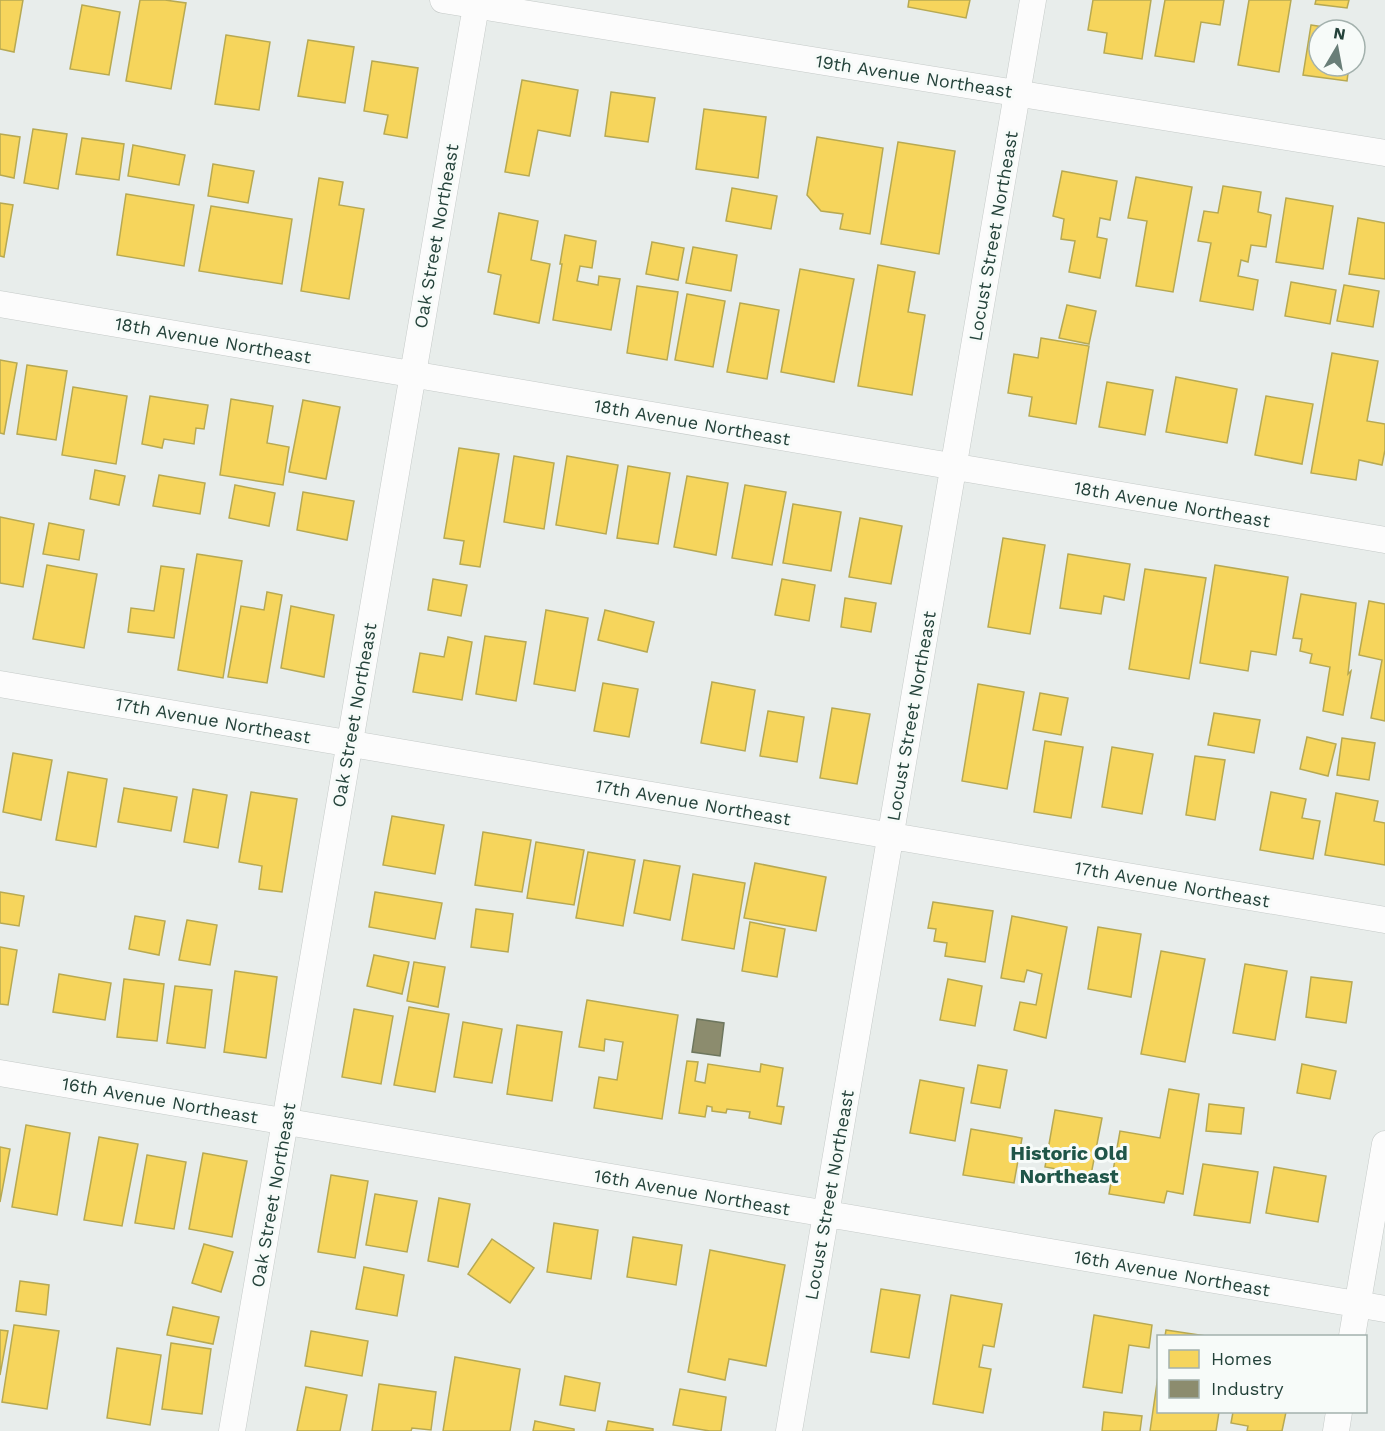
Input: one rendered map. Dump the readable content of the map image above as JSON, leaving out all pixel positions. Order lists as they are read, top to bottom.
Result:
{
  "streets": {
    "street": [
      "19th Avenue Northeast",
      "Oak Street Northeast",
      "Locust Street Northeast",
      "18th Avenue Northeast",
      "17th Avenue Northeast",
      "16th Avenue Northeast"
    ]
  },
  "crossings": [
    ["19th Avenue Northeast", "Oak Street Northeast"],
    ["19th Avenue Northeast", "Locust Street Northeast"],
    ["Oak Street Northeast", "18th Avenue Northeast"],
    ["Oak Street Northeast", "17th Avenue Northeast"],
    ["Oak Street Northeast", "16th Avenue Northeast"],
    ["Locust Street Northeast", "18th Avenue Northeast"],
    ["Locust Street Northeast", "17th Avenue Northeast"],
    ["Locust Street Northeast", "16th Avenue Northeast"]
  ],
  "districts": ["Historic Old Northeast"],
  "legend": ["Homes", "Industry"],
  "north": "top"
}
